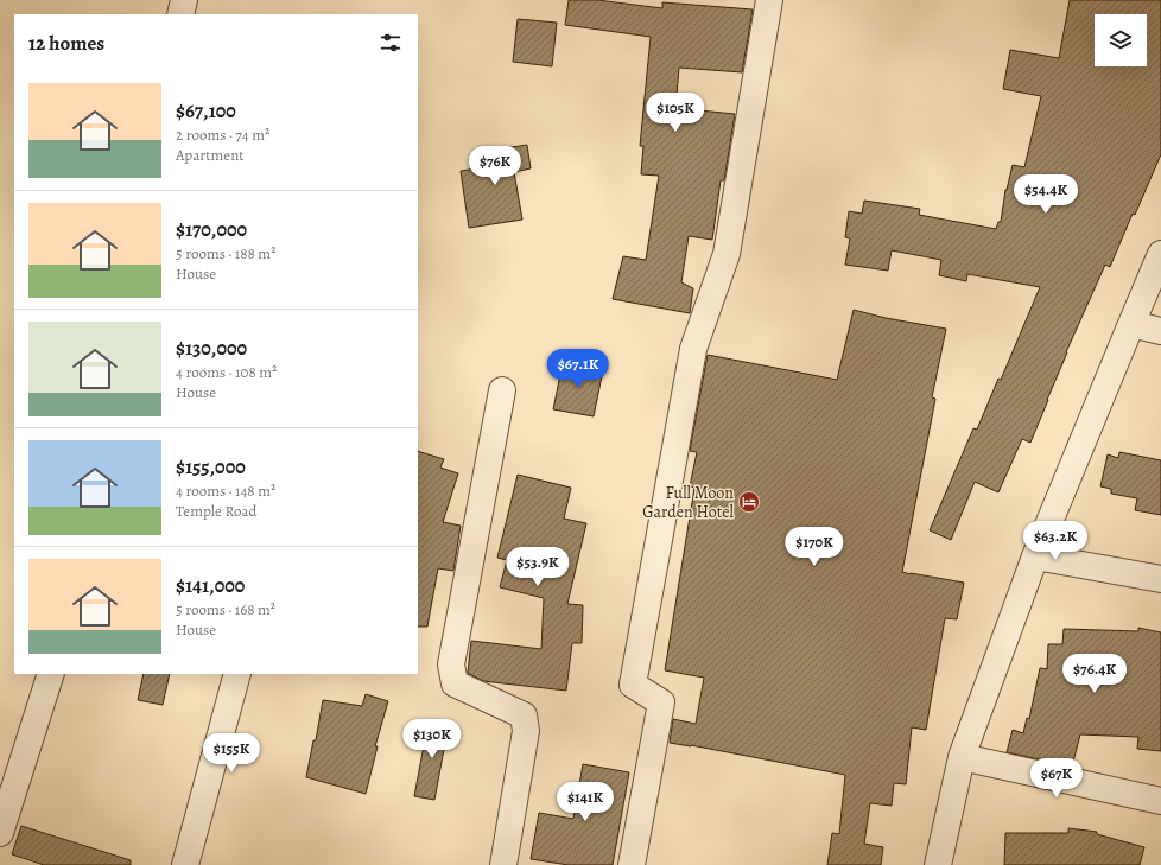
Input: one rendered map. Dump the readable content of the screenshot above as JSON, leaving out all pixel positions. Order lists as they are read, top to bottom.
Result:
{
  "places": {
    "hotel": ["Full Moon Garden Hotel"]
  },
  "page": {
    "heading": "12 homes",
    "list": [
      {
        "name": "$67,100",
        "note": "2 rooms · 74 m² · Apartment"
      },
      {
        "name": "$170,000",
        "note": "5 rooms · 188 m² · House"
      },
      {
        "name": "$130,000",
        "note": "4 rooms · 108 m² · House"
      },
      {
        "name": "$155,000",
        "note": "4 rooms · 148 m² · Temple Road"
      },
      {
        "name": "$141,000",
        "note": "5 rooms · 168 m² · House"
      }
    ],
    "price": [
      "$105K",
      "$76K",
      "$54.4K",
      "$67.1K",
      "$63.2K",
      "$170K",
      "$53.9K",
      "$76.4K",
      "$130K",
      "$155K",
      "$67K",
      "$141K"
    ]
  }
}
